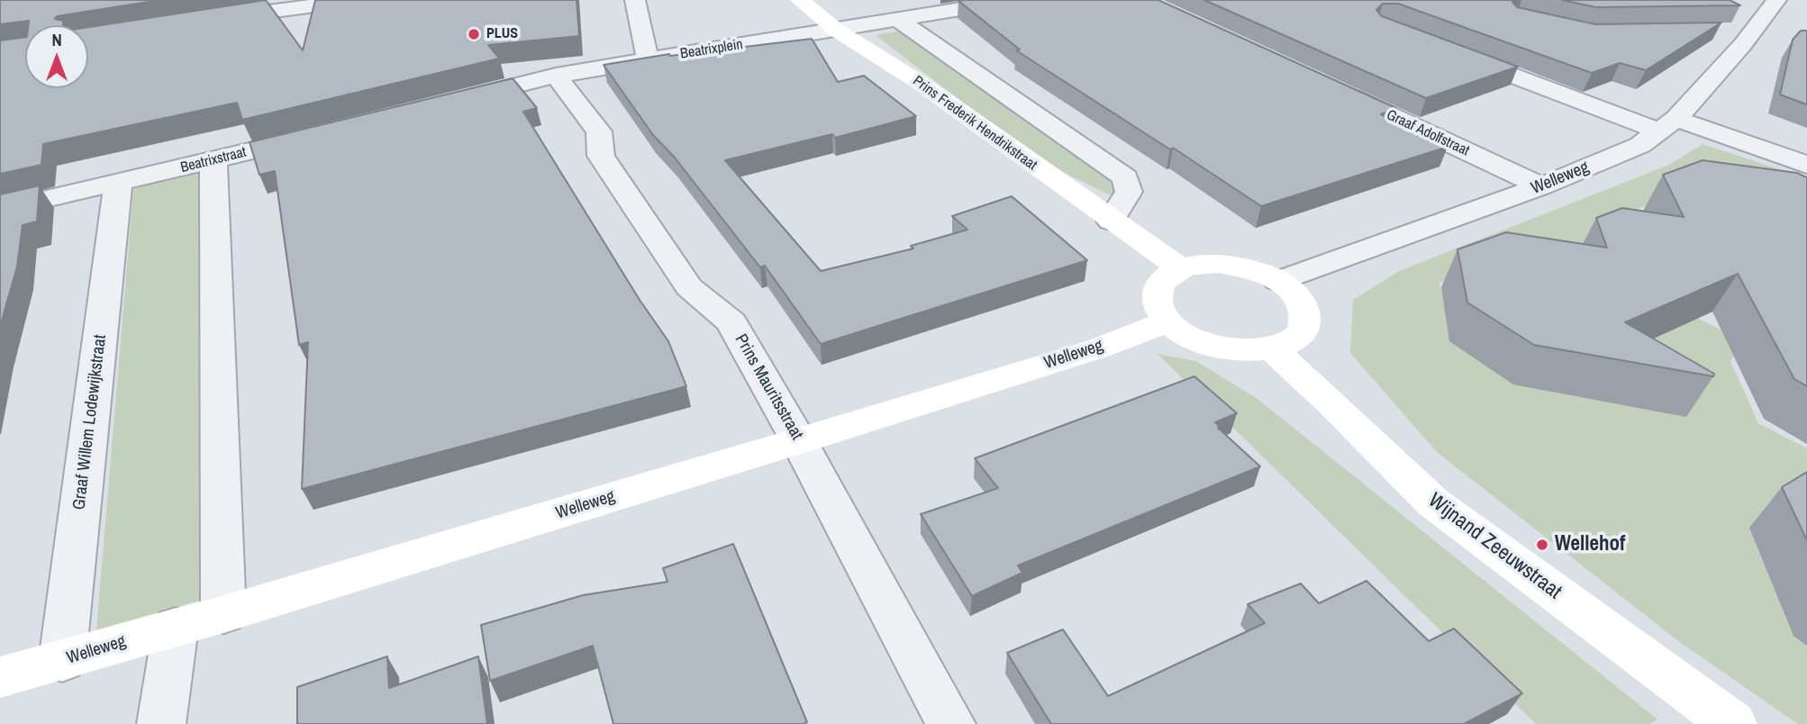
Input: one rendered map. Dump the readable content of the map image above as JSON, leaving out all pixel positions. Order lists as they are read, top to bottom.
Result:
{
  "streets": {
    "main road": ["Prins Frederik Hendrikstraat", "Welleweg", "Wijnand Zeeuwstraat"],
    "street": [
      "Beatrixplein",
      "Graaf Adolfstraat",
      "Beatrixstraat",
      "Prins Mauritsstraat",
      "Graaf Willem Lodewijkstraat"
    ]
  },
  "crossings": [
    ["Beatrixplein", "Prins Frederik Hendrikstraat"],
    ["Prins Frederik Hendrikstraat", "Welleweg"],
    ["Prins Frederik Hendrikstraat", "Wijnand Zeeuwstraat"],
    ["Graaf Adolfstraat", "Welleweg"],
    ["Beatrixstraat", "Graaf Willem Lodewijkstraat"],
    ["Welleweg", "Prins Mauritsstraat"],
    ["Welleweg", "Graaf Willem Lodewijkstraat"],
    ["Welleweg", "Wijnand Zeeuwstraat"]
  ],
  "places": ["PLUS", "Wellehof"],
  "north": "top"
}
